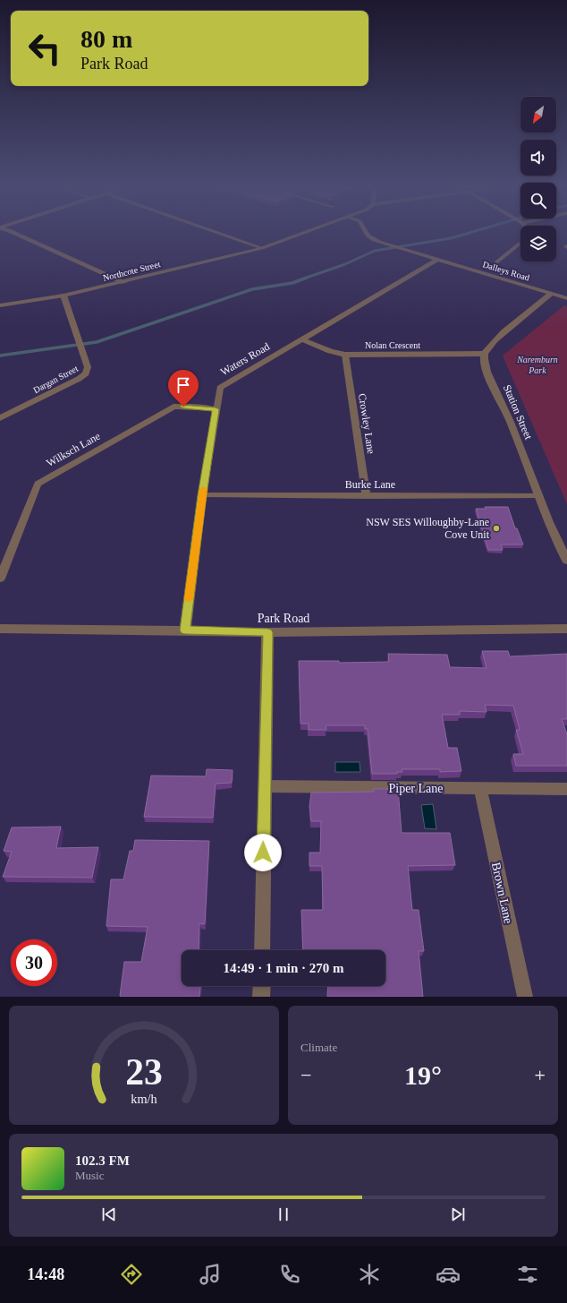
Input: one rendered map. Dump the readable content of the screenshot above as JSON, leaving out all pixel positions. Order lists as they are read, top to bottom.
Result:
{
  "streets": {
    "street": [
      "Northcote Street",
      "Dalleys Road",
      "Nolan Crescent",
      "Waters Road",
      "Dargan Street",
      "Station Street",
      "Park Road"
    ],
    "lane": [
      "Crowley Lane",
      "Wilksch Lane",
      "Burke Lane",
      "Piper Lane",
      "Brown Lane"
    ]
  },
  "crossings": [
    ["Northcote Street", "Dargan Street"],
    ["Dalleys Road", "Waters Road"],
    ["Nolan Crescent", "Waters Road"],
    ["Nolan Crescent", "Station Street"],
    ["Nolan Crescent", "Crowley Lane"],
    ["Waters Road", "Wilksch Lane"],
    ["Waters Road", "Burke Lane"],
    ["Waters Road", "Park Road"],
    ["Station Street", "Burke Lane"],
    ["Crowley Lane", "Burke Lane"],
    ["Piper Lane", "Brown Lane"]
  ],
  "parks": ["Naremburn Park"],
  "places": ["NSW SES Willoughby-Lane Cove Unit"],
  "north": "bottom left",
  "page": {
    "turn": ["80 m", "Park Road"],
    "limit": "30",
    "trip": "14:49 · 1 min · 270 m",
    "tile": "Climate",
    "heat": ["−", "19°", "+"],
    "song": ["102.3 FM", "Music"],
    "tabs": "14:48",
    "gauge": ["23", "km/h"]
  }
}
